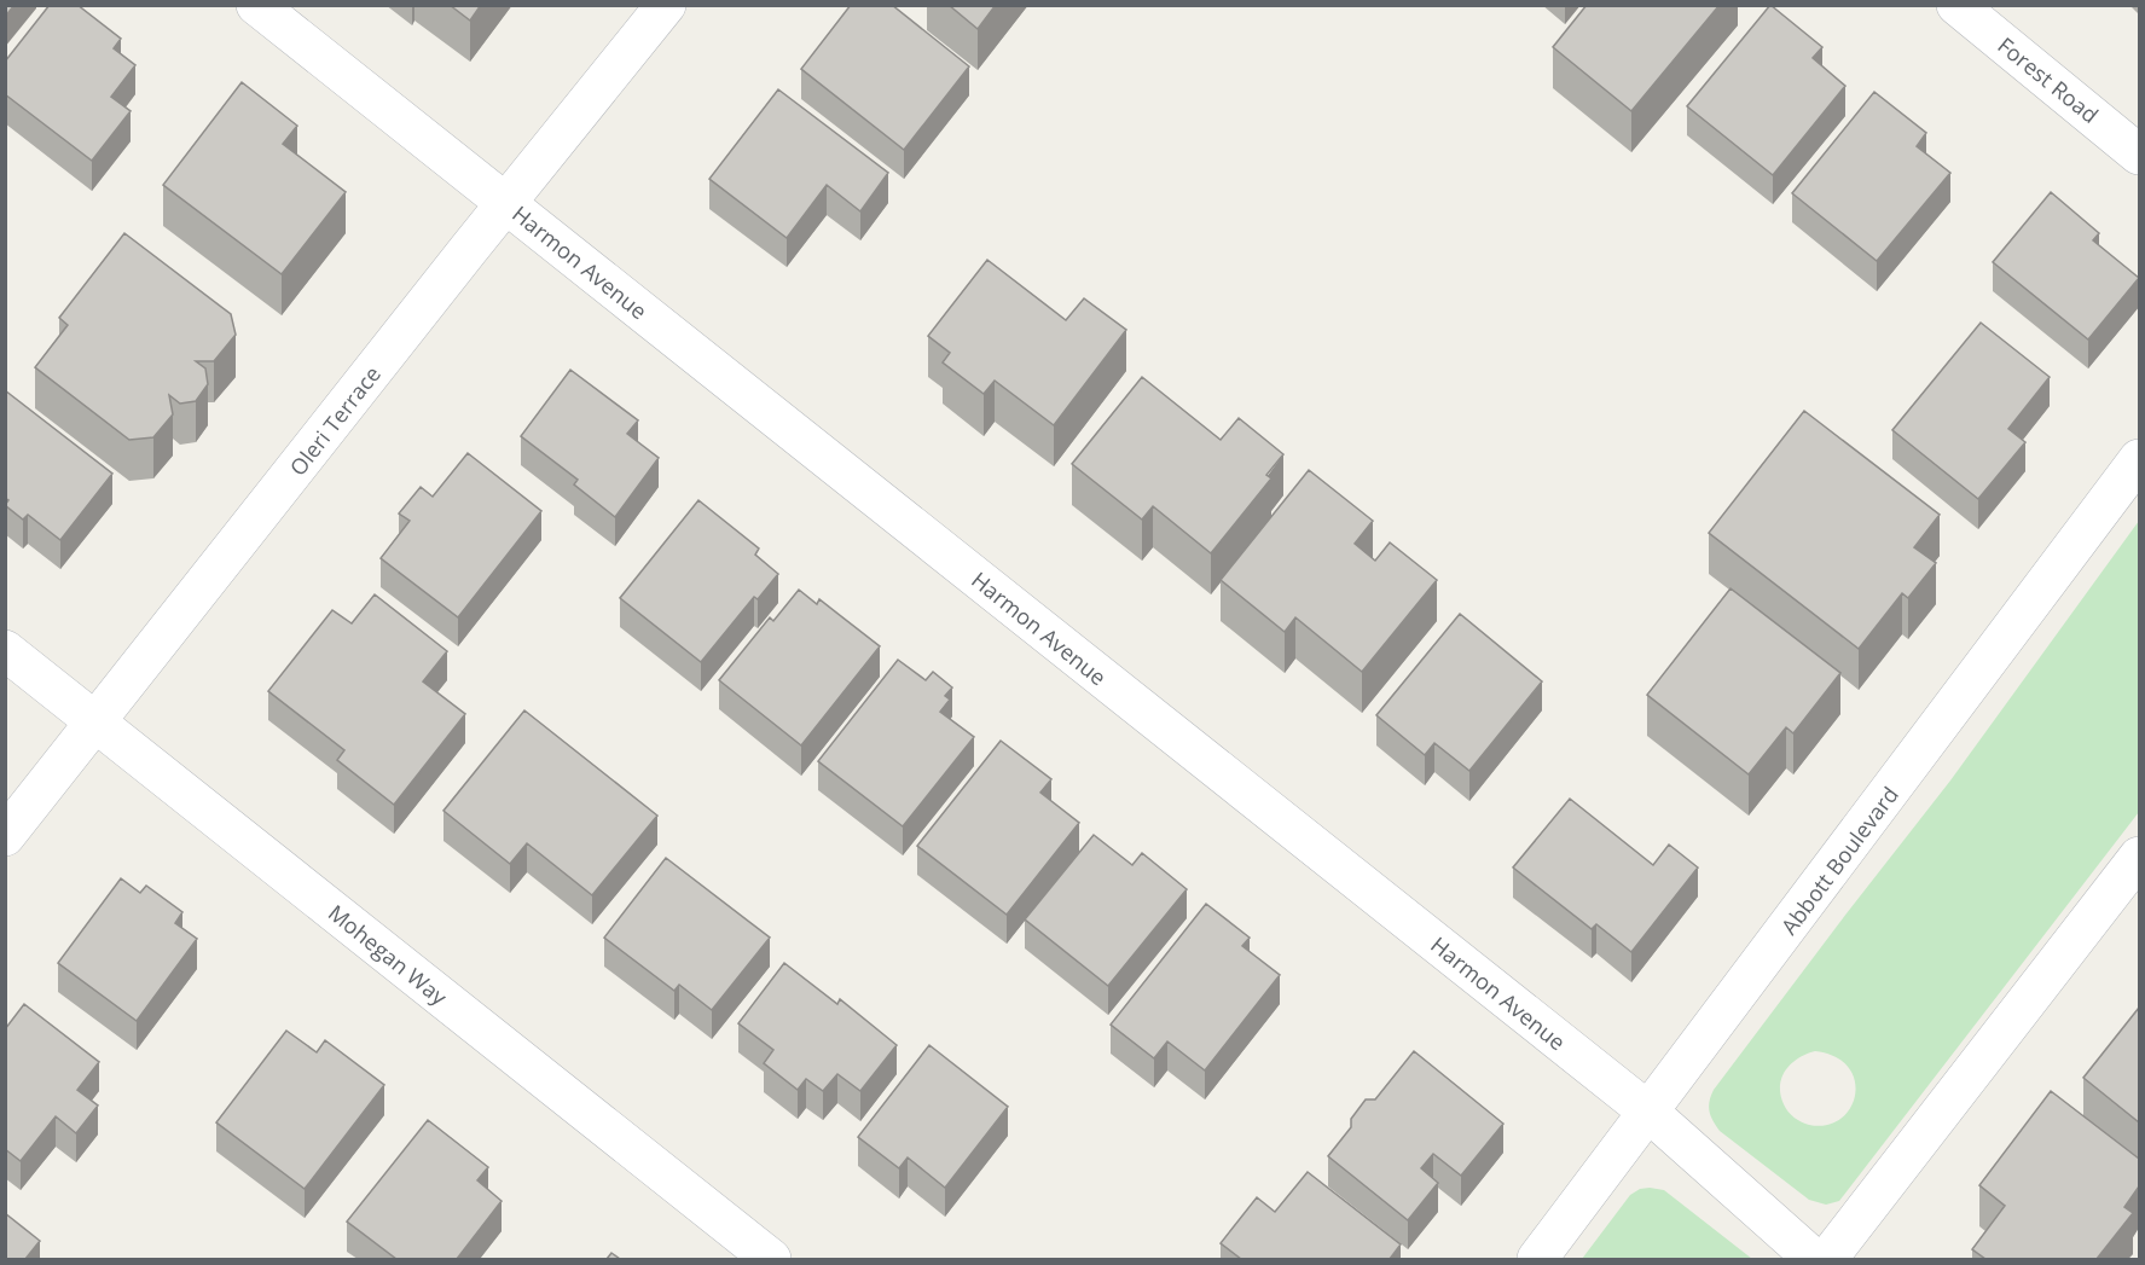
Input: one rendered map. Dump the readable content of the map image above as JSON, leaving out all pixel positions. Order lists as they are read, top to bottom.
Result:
{
  "streets": {
    "street": [
      "Forest Road",
      "Harmon Avenue",
      "Oleri Terrace",
      "Abbott Boulevard",
      "Mohegan Way"
    ]
  },
  "crossings": [
    ["Harmon Avenue", "Oleri Terrace"],
    ["Harmon Avenue", "Abbott Boulevard"],
    ["Oleri Terrace", "Mohegan Way"]
  ]
}
